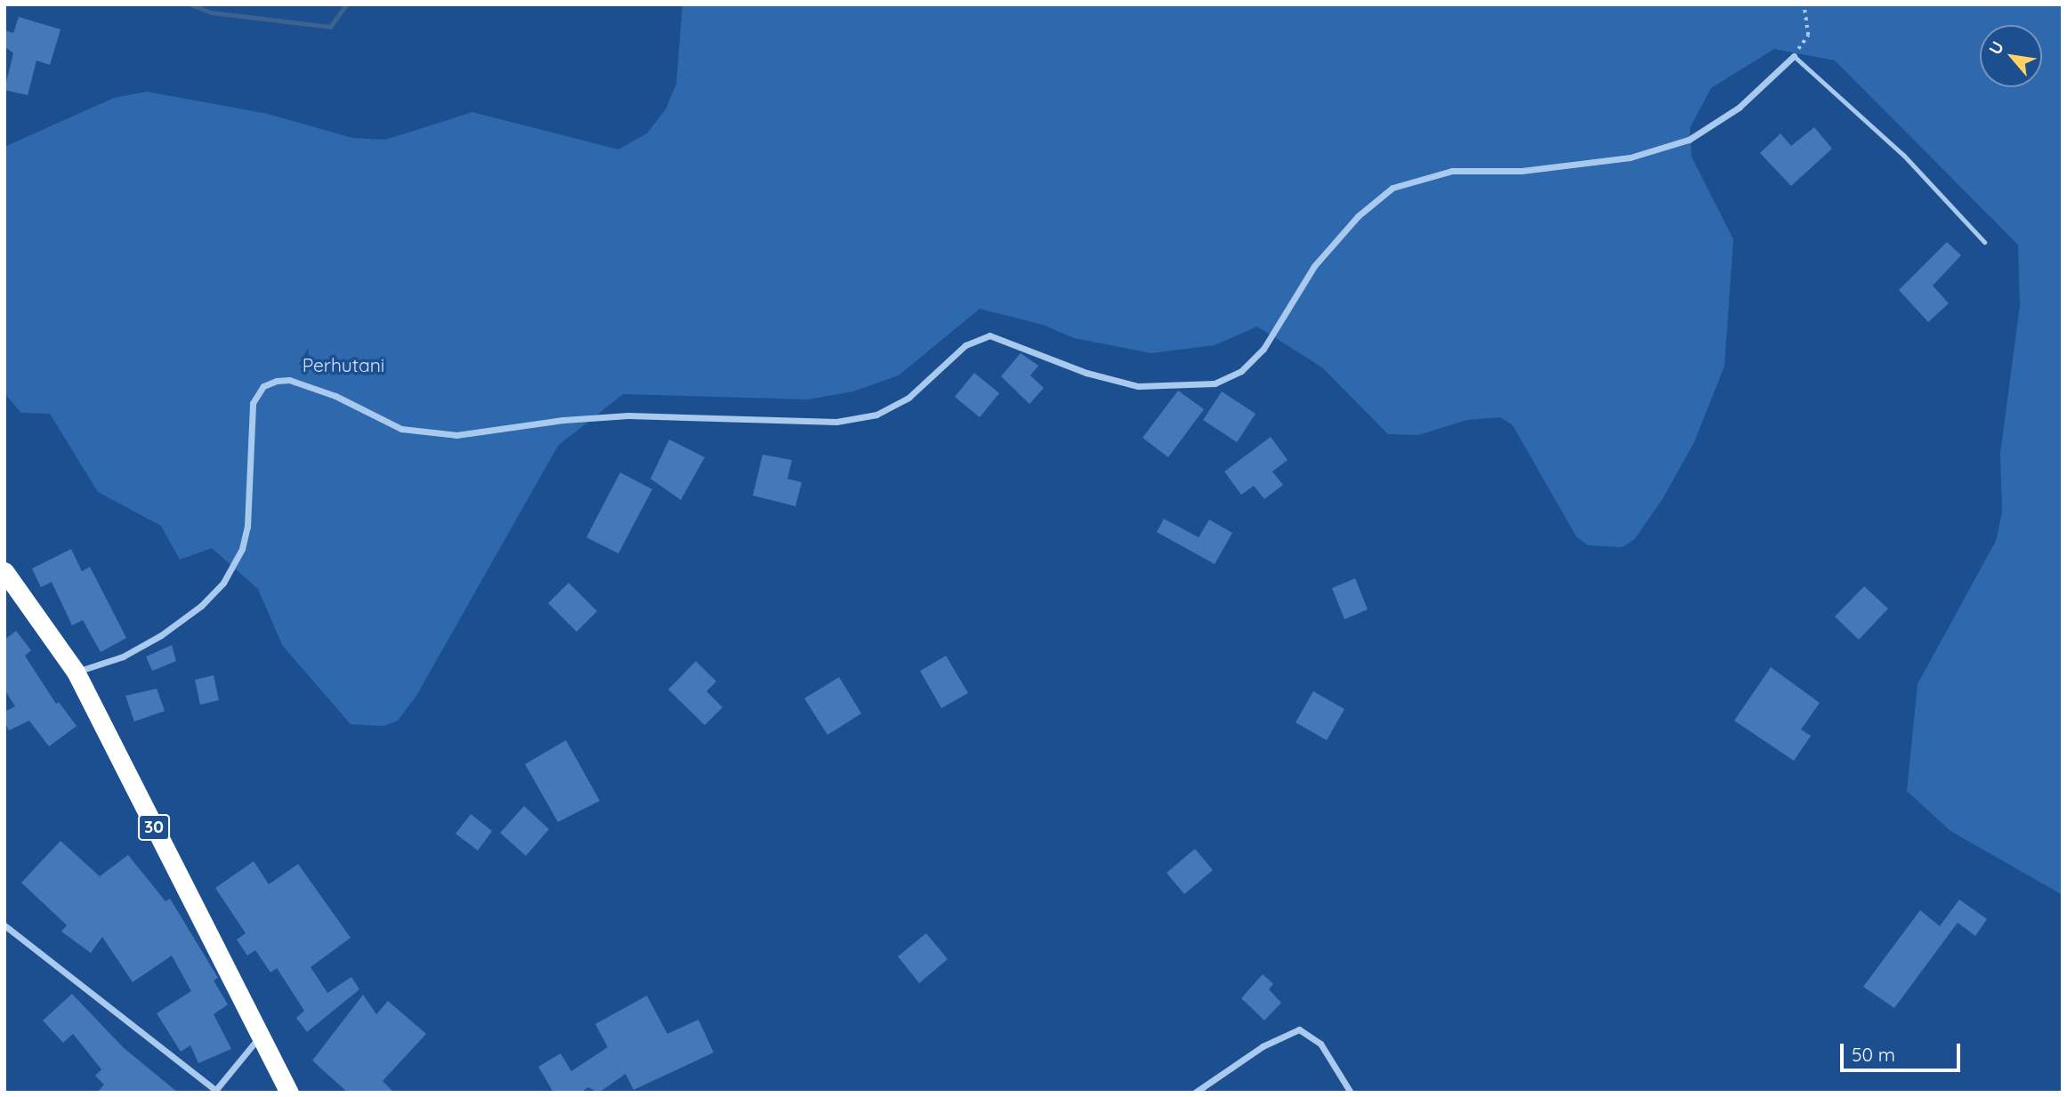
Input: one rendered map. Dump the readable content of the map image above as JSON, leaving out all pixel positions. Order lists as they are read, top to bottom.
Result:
{
  "streets": {
    "highway": ["30"]
  },
  "parks": ["Perhutani"],
  "scale_bar": "50 m",
  "north": "top left"
}
